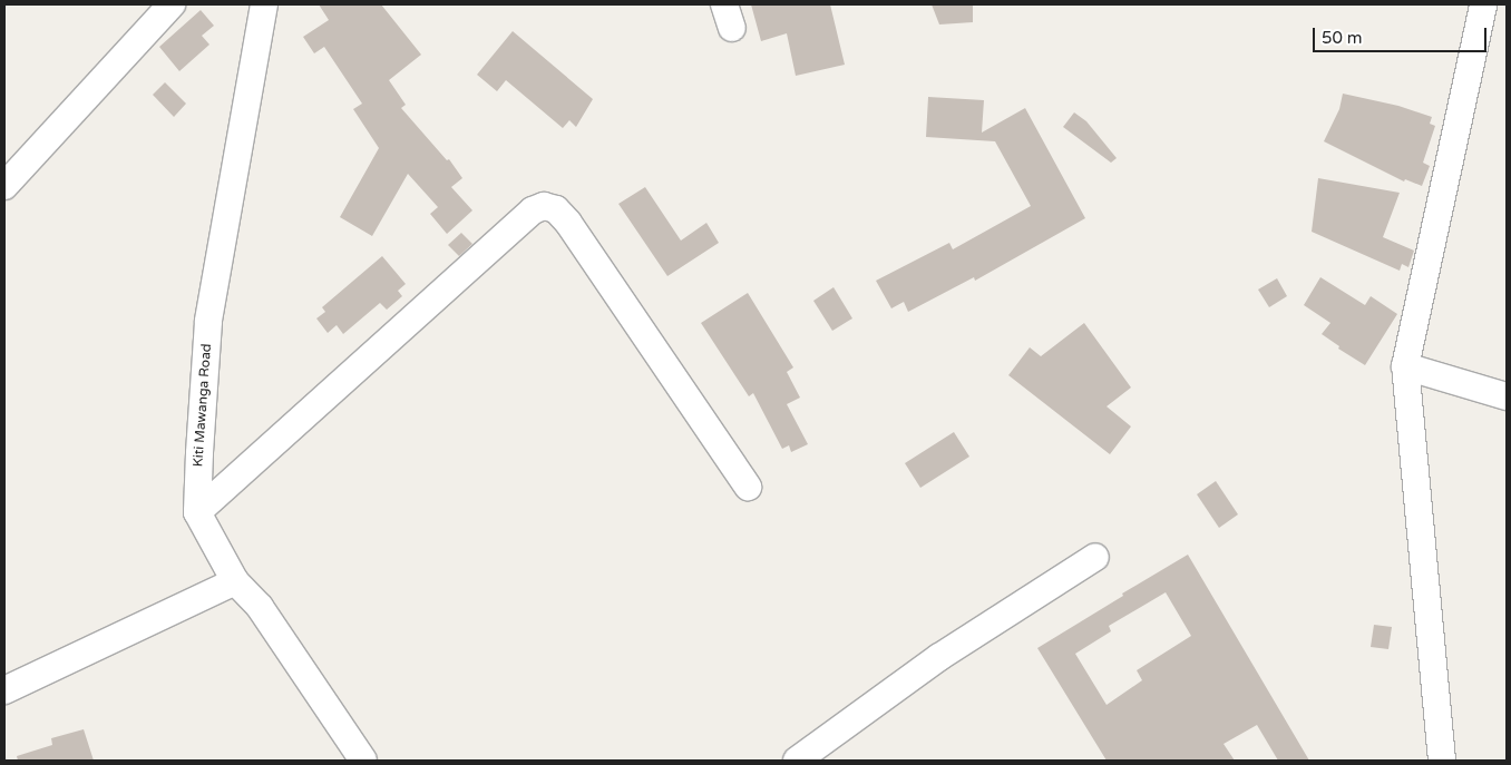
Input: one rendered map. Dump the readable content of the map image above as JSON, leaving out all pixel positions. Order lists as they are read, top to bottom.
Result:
{
  "streets": {
    "street": ["Kiti Mawanga Road"]
  },
  "scale_bar": "50 m"
}
